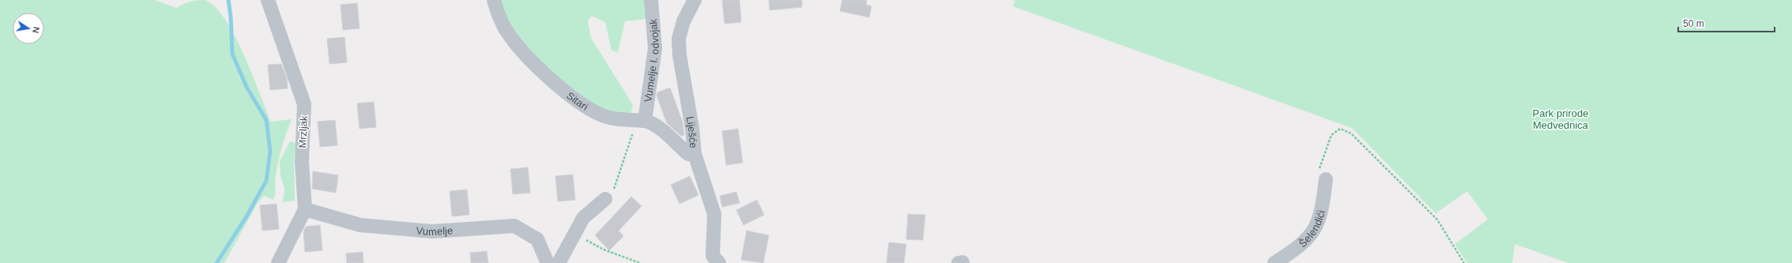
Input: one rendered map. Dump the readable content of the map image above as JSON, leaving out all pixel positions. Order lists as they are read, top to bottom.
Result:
{
  "streets": {
    "street": [
      "Vumelje I. odvojak",
      "Sitari",
      "Mrzljak",
      "Liješće",
      "Šelendići",
      "Vumelje"
    ]
  },
  "crossings": [
    ["Vumelje I. odvojak", "Sitari"],
    ["Sitari", "Liješće"],
    ["Mrzljak", "Vumelje"]
  ],
  "parks": ["Park prirode Medvednica"],
  "scale_bar": "50 m",
  "north": "right"
}
